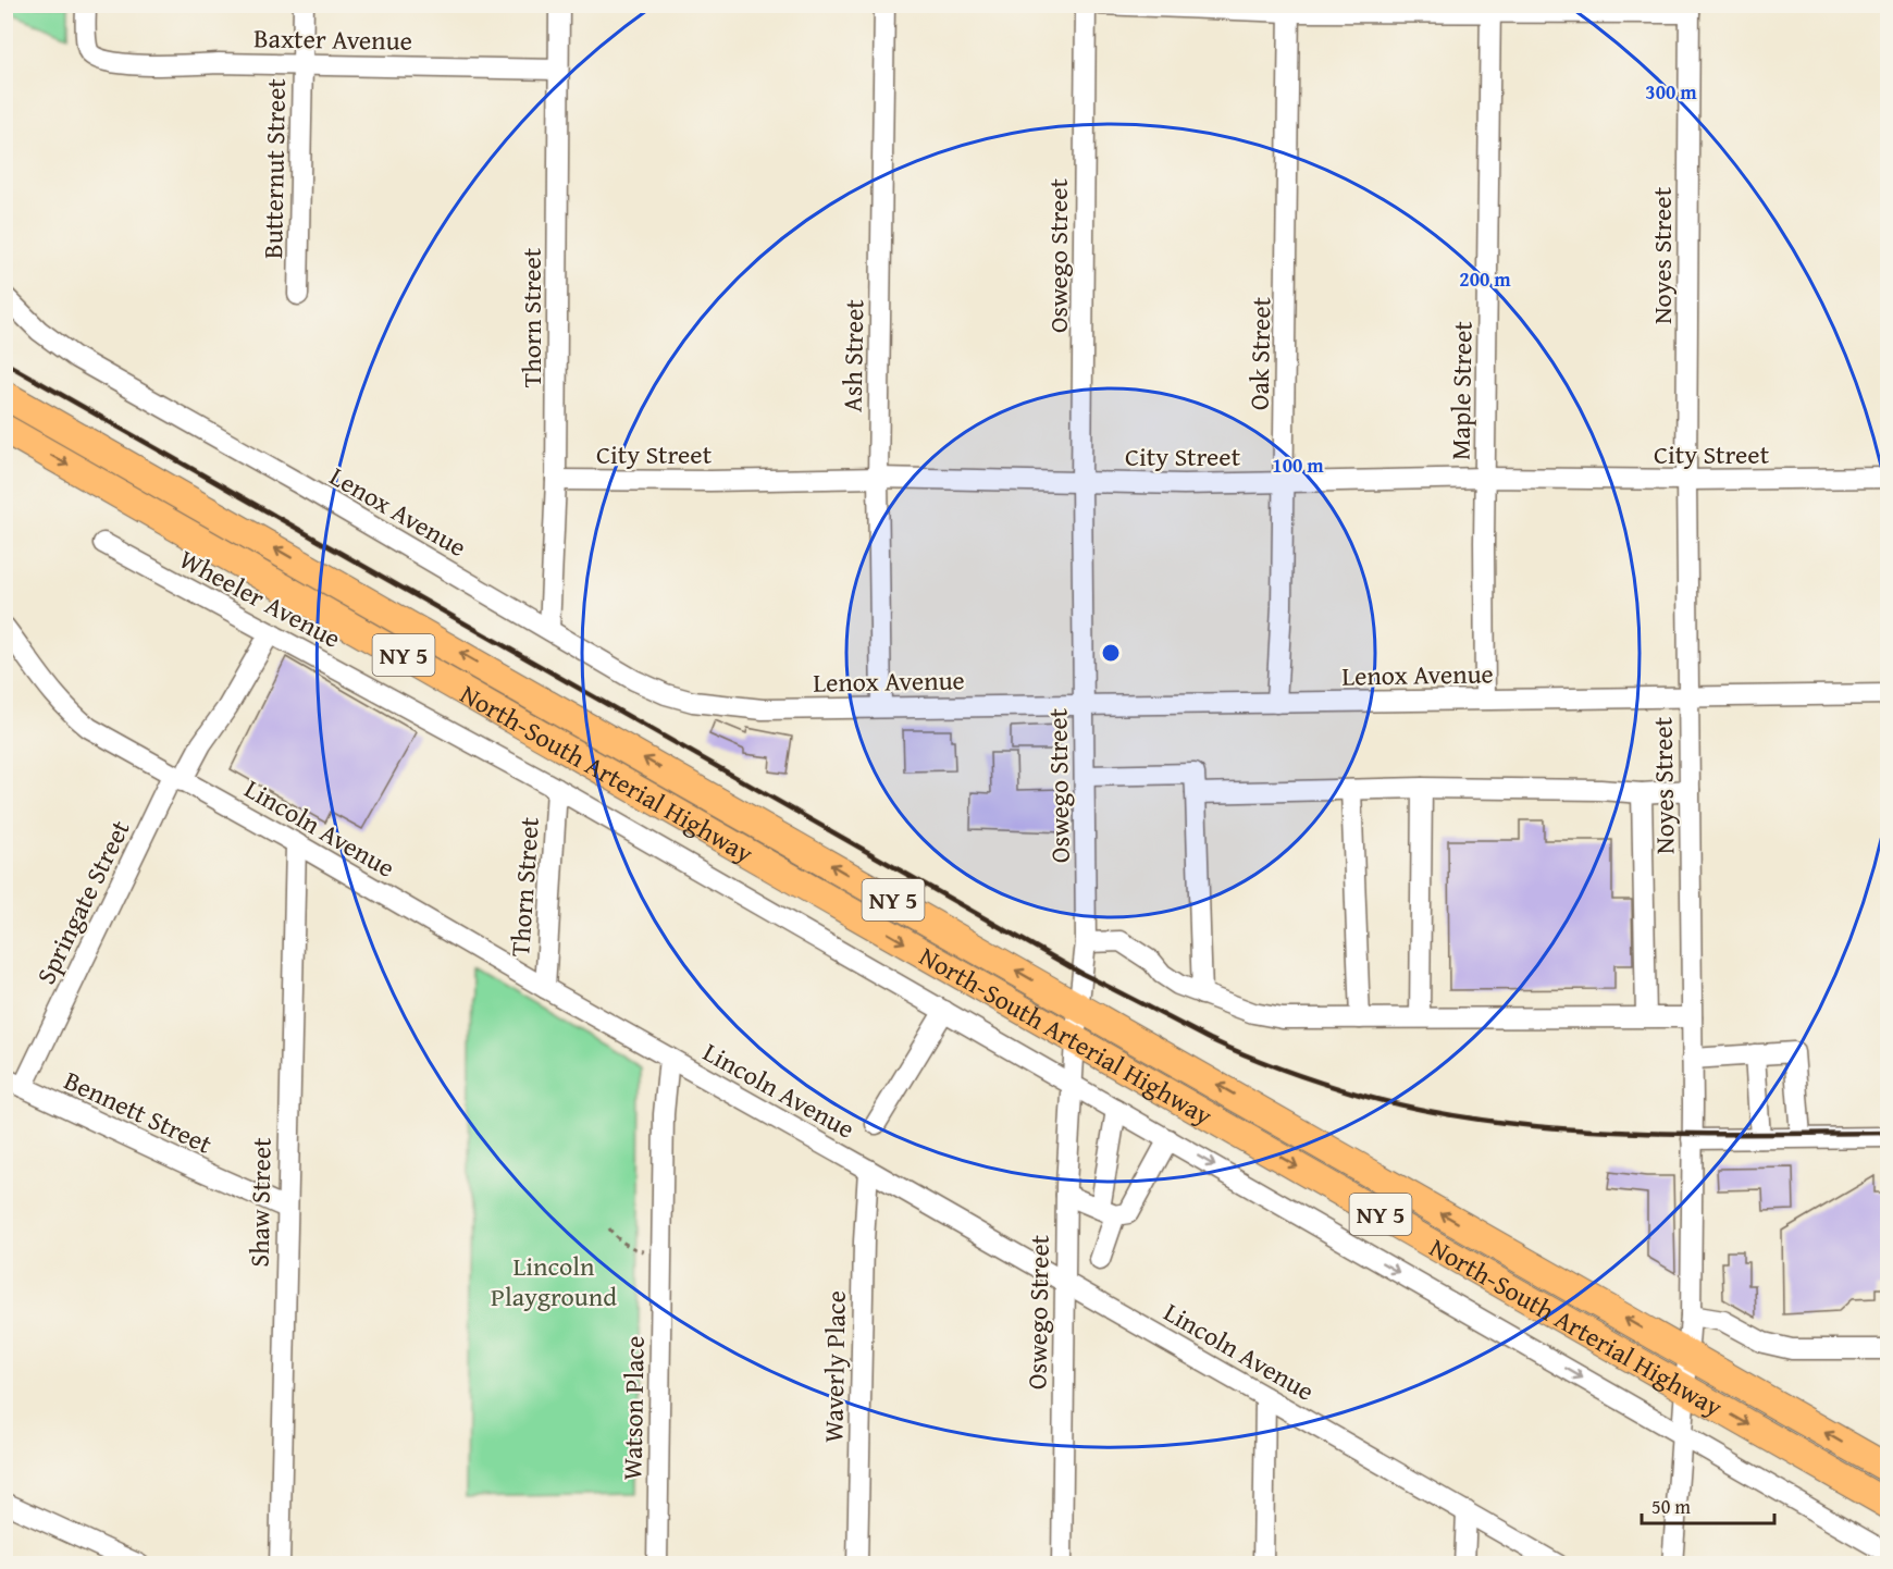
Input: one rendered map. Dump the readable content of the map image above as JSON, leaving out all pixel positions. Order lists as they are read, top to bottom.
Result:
{
  "streets": {
    "highway": ["NY 5", "North-South Arterial Highway"],
    "street": [
      "Baxter Avenue",
      "Butternut Street",
      "Oswego Street",
      "Noyes Street",
      "Thorn Street",
      "Oak Street",
      "Ash Street",
      "Maple Street",
      "City Street",
      "Lenox Avenue",
      "Wheeler Avenue",
      "Lincoln Avenue",
      "Springate Street",
      "Bennett Street",
      "Shaw Street",
      "Waverly Place",
      "Watson Place"
    ]
  },
  "crossings": [
    ["Baxter Avenue", "Butternut Street"],
    ["Baxter Avenue", "Thorn Street"],
    ["Oswego Street", "City Street"],
    ["Oswego Street", "Lenox Avenue"],
    ["Oswego Street", "Wheeler Avenue"],
    ["Oswego Street", "North-South Arterial Highway"],
    ["Oswego Street", "Lincoln Avenue"],
    ["Noyes Street", "City Street"],
    ["Noyes Street", "Lenox Avenue"],
    ["Noyes Street", "Wheeler Avenue"],
    ["Noyes Street", "North-South Arterial Highway"],
    ["Thorn Street", "City Street"],
    ["Thorn Street", "Lenox Avenue"],
    ["Thorn Street", "Wheeler Avenue"],
    ["Thorn Street", "Lincoln Avenue"],
    ["Oak Street", "City Street"],
    ["Oak Street", "Lenox Avenue"],
    ["Ash Street", "City Street"],
    ["Ash Street", "Lenox Avenue"],
    ["Maple Street", "City Street"],
    ["Maple Street", "Lenox Avenue"],
    ["Wheeler Avenue", "Springate Street"],
    ["Lincoln Avenue", "Springate Street"],
    ["Lincoln Avenue", "Shaw Street"],
    ["Lincoln Avenue", "Waverly Place"],
    ["Lincoln Avenue", "Watson Place"],
    ["Springate Street", "Bennett Street"],
    ["Bennett Street", "Shaw Street"]
  ],
  "parks": ["Lincoln Playground"],
  "scale_bar": "50 m",
  "rings": ["300 m", "200 m", "100 m"]
}
